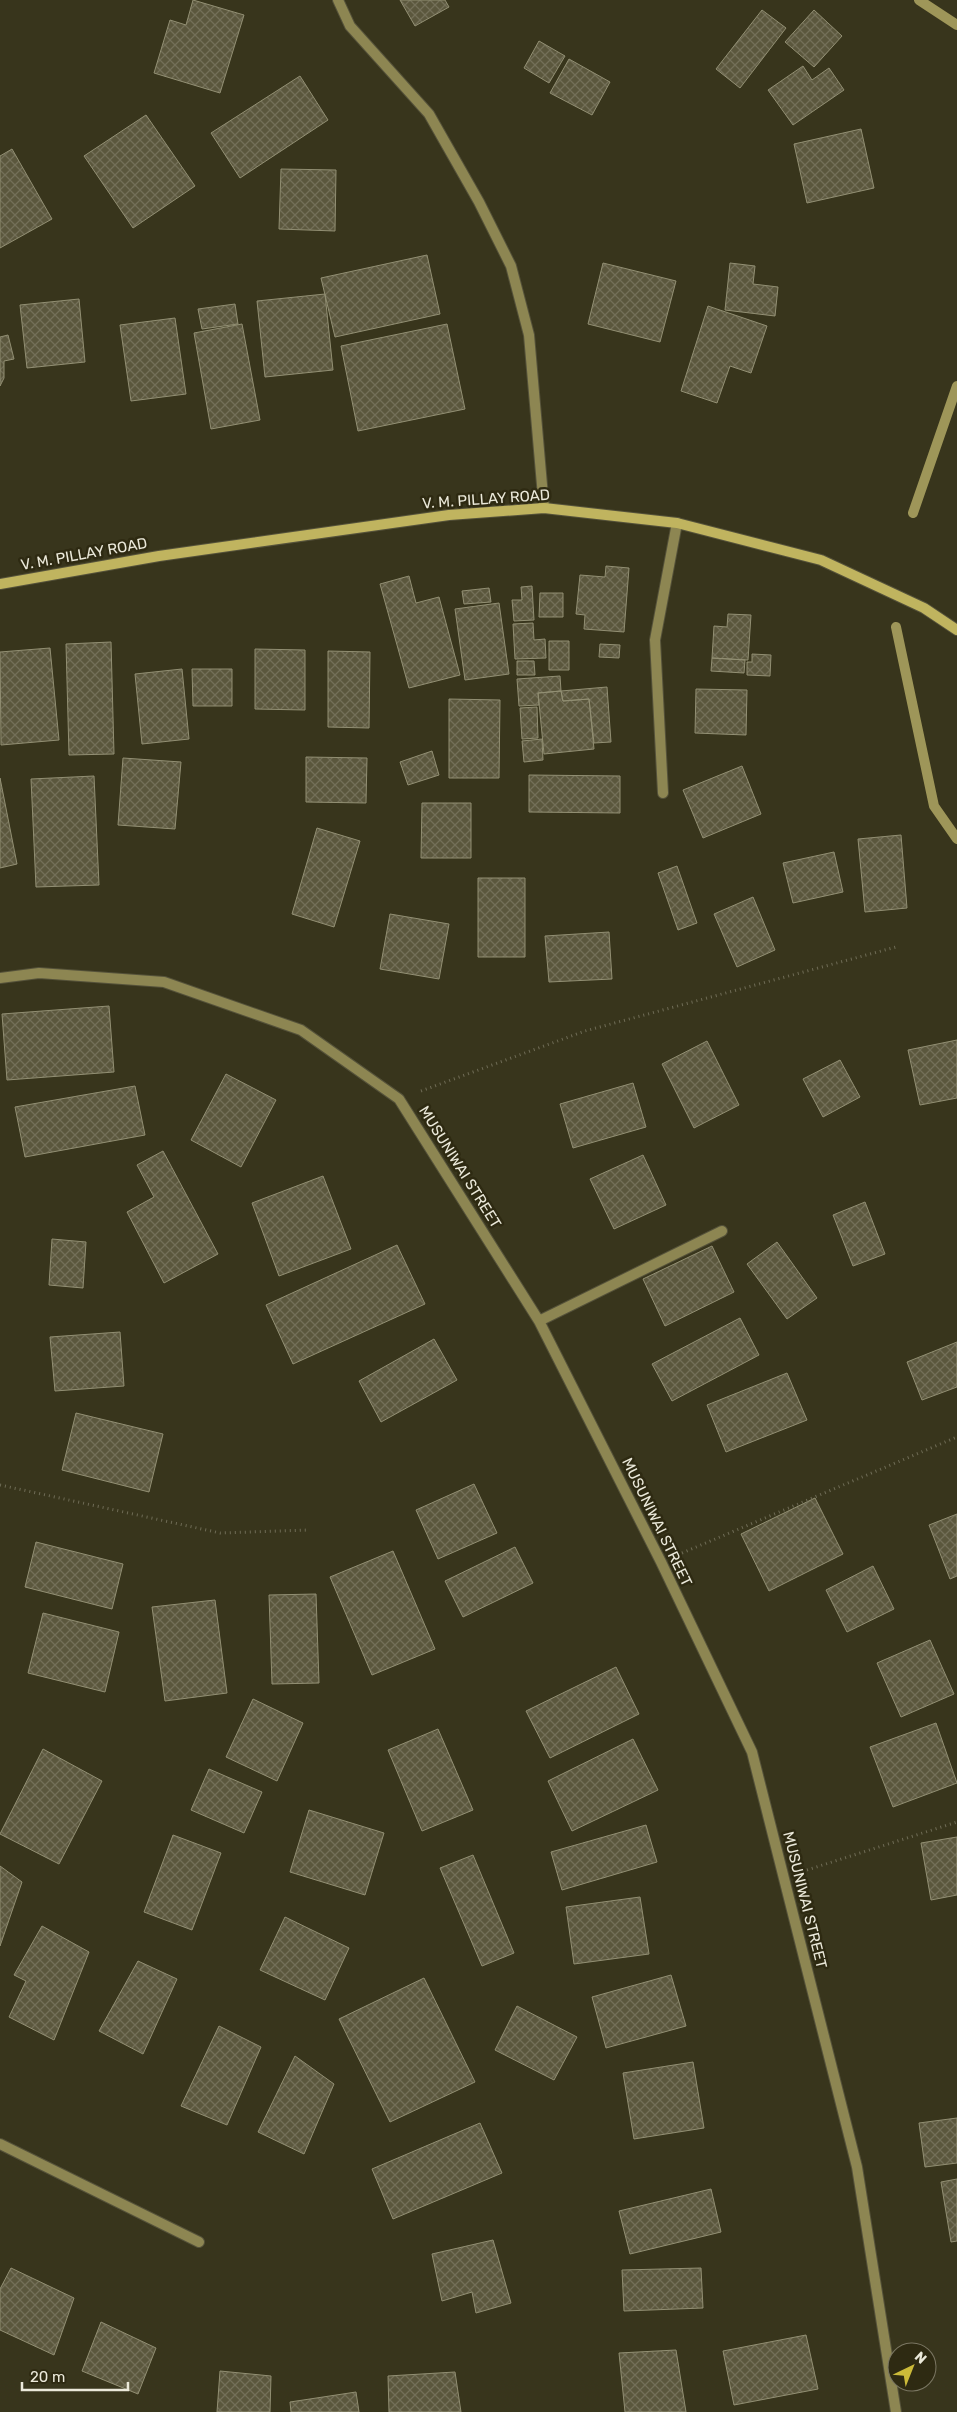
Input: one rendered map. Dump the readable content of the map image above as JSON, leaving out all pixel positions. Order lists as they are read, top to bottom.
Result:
{
  "streets": {
    "main road": ["V. M. PILLAY ROAD"],
    "street": ["MUSUNIWAI STREET"]
  },
  "scale_bar": "20 m",
  "north": "top right"
}
